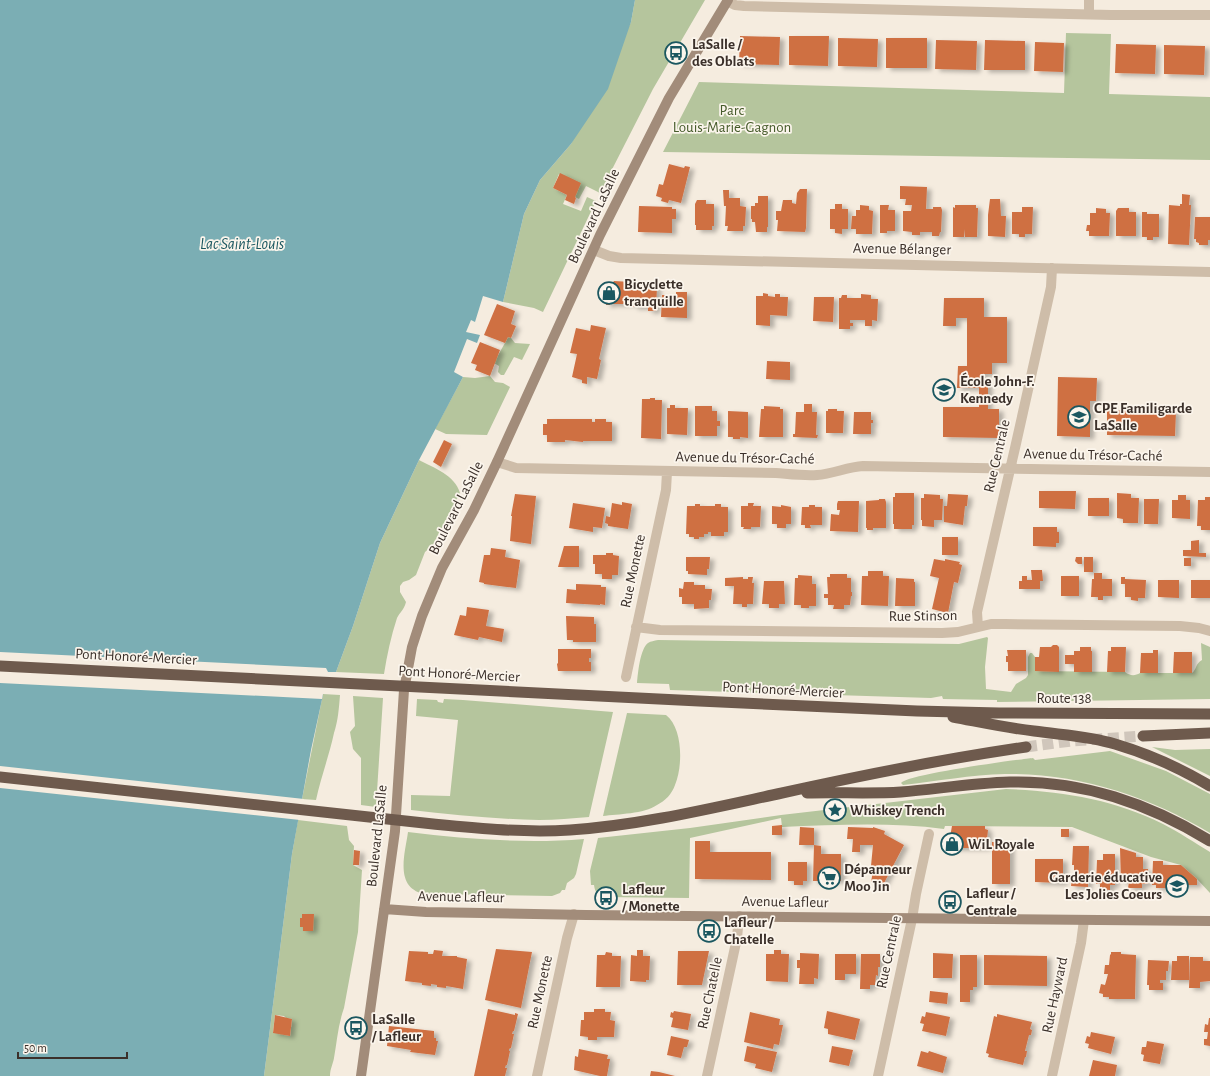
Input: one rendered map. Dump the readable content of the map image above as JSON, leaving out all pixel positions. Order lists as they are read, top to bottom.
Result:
{
  "streets": {
    "highway": ["Pont Honoré-Mercier", "Route 138"],
    "main road": ["Boulevard LaSalle", "Avenue Lafleur"],
    "street": [
      "Avenue Bélanger",
      "Avenue du Trésor-Caché",
      "Rue Centrale",
      "Rue Monette",
      "Rue Stinson",
      "Rue Chatelle",
      "Rue Hayward"
    ]
  },
  "crossings": [
    ["Boulevard LaSalle", "Avenue Bélanger"],
    ["Boulevard LaSalle", "Avenue du Trésor-Caché"],
    ["Boulevard LaSalle", "Avenue Lafleur"],
    ["Avenue Bélanger", "Rue Centrale"],
    ["Avenue du Trésor-Caché", "Rue Centrale"],
    ["Avenue du Trésor-Caché", "Rue Monette"],
    ["Rue Centrale", "Rue Stinson"],
    ["Rue Centrale", "Avenue Lafleur"],
    ["Rue Monette", "Rue Stinson"],
    ["Rue Monette", "Avenue Lafleur"],
    ["Pont Honoré-Mercier", "Route 138"],
    ["Avenue Lafleur", "Rue Chatelle"],
    ["Avenue Lafleur", "Rue Hayward"]
  ],
  "water": ["Lac Saint-Louis"],
  "parks": ["Parc Louis-Marie-Gagnon"],
  "places": {
    "bus stop": [
      "LaSalle / des Oblats",
      "Lafleur / Monette",
      "Lafleur / Centrale",
      "Lafleur / Chatelle",
      "LaSalle / Lafleur"
    ],
    "shop": ["Bicyclette tranquille", "WiL Royale"],
    "school or university": ["École John-F. Kennedy", "CPE Familigarde LaSalle", "Garderie éducative Les Jolies Coeurs"],
    "place": ["Whiskey Trench"],
    "supermarket": ["Dépanneur Moo Jin"]
  },
  "scale_bar": "50 m"
}
